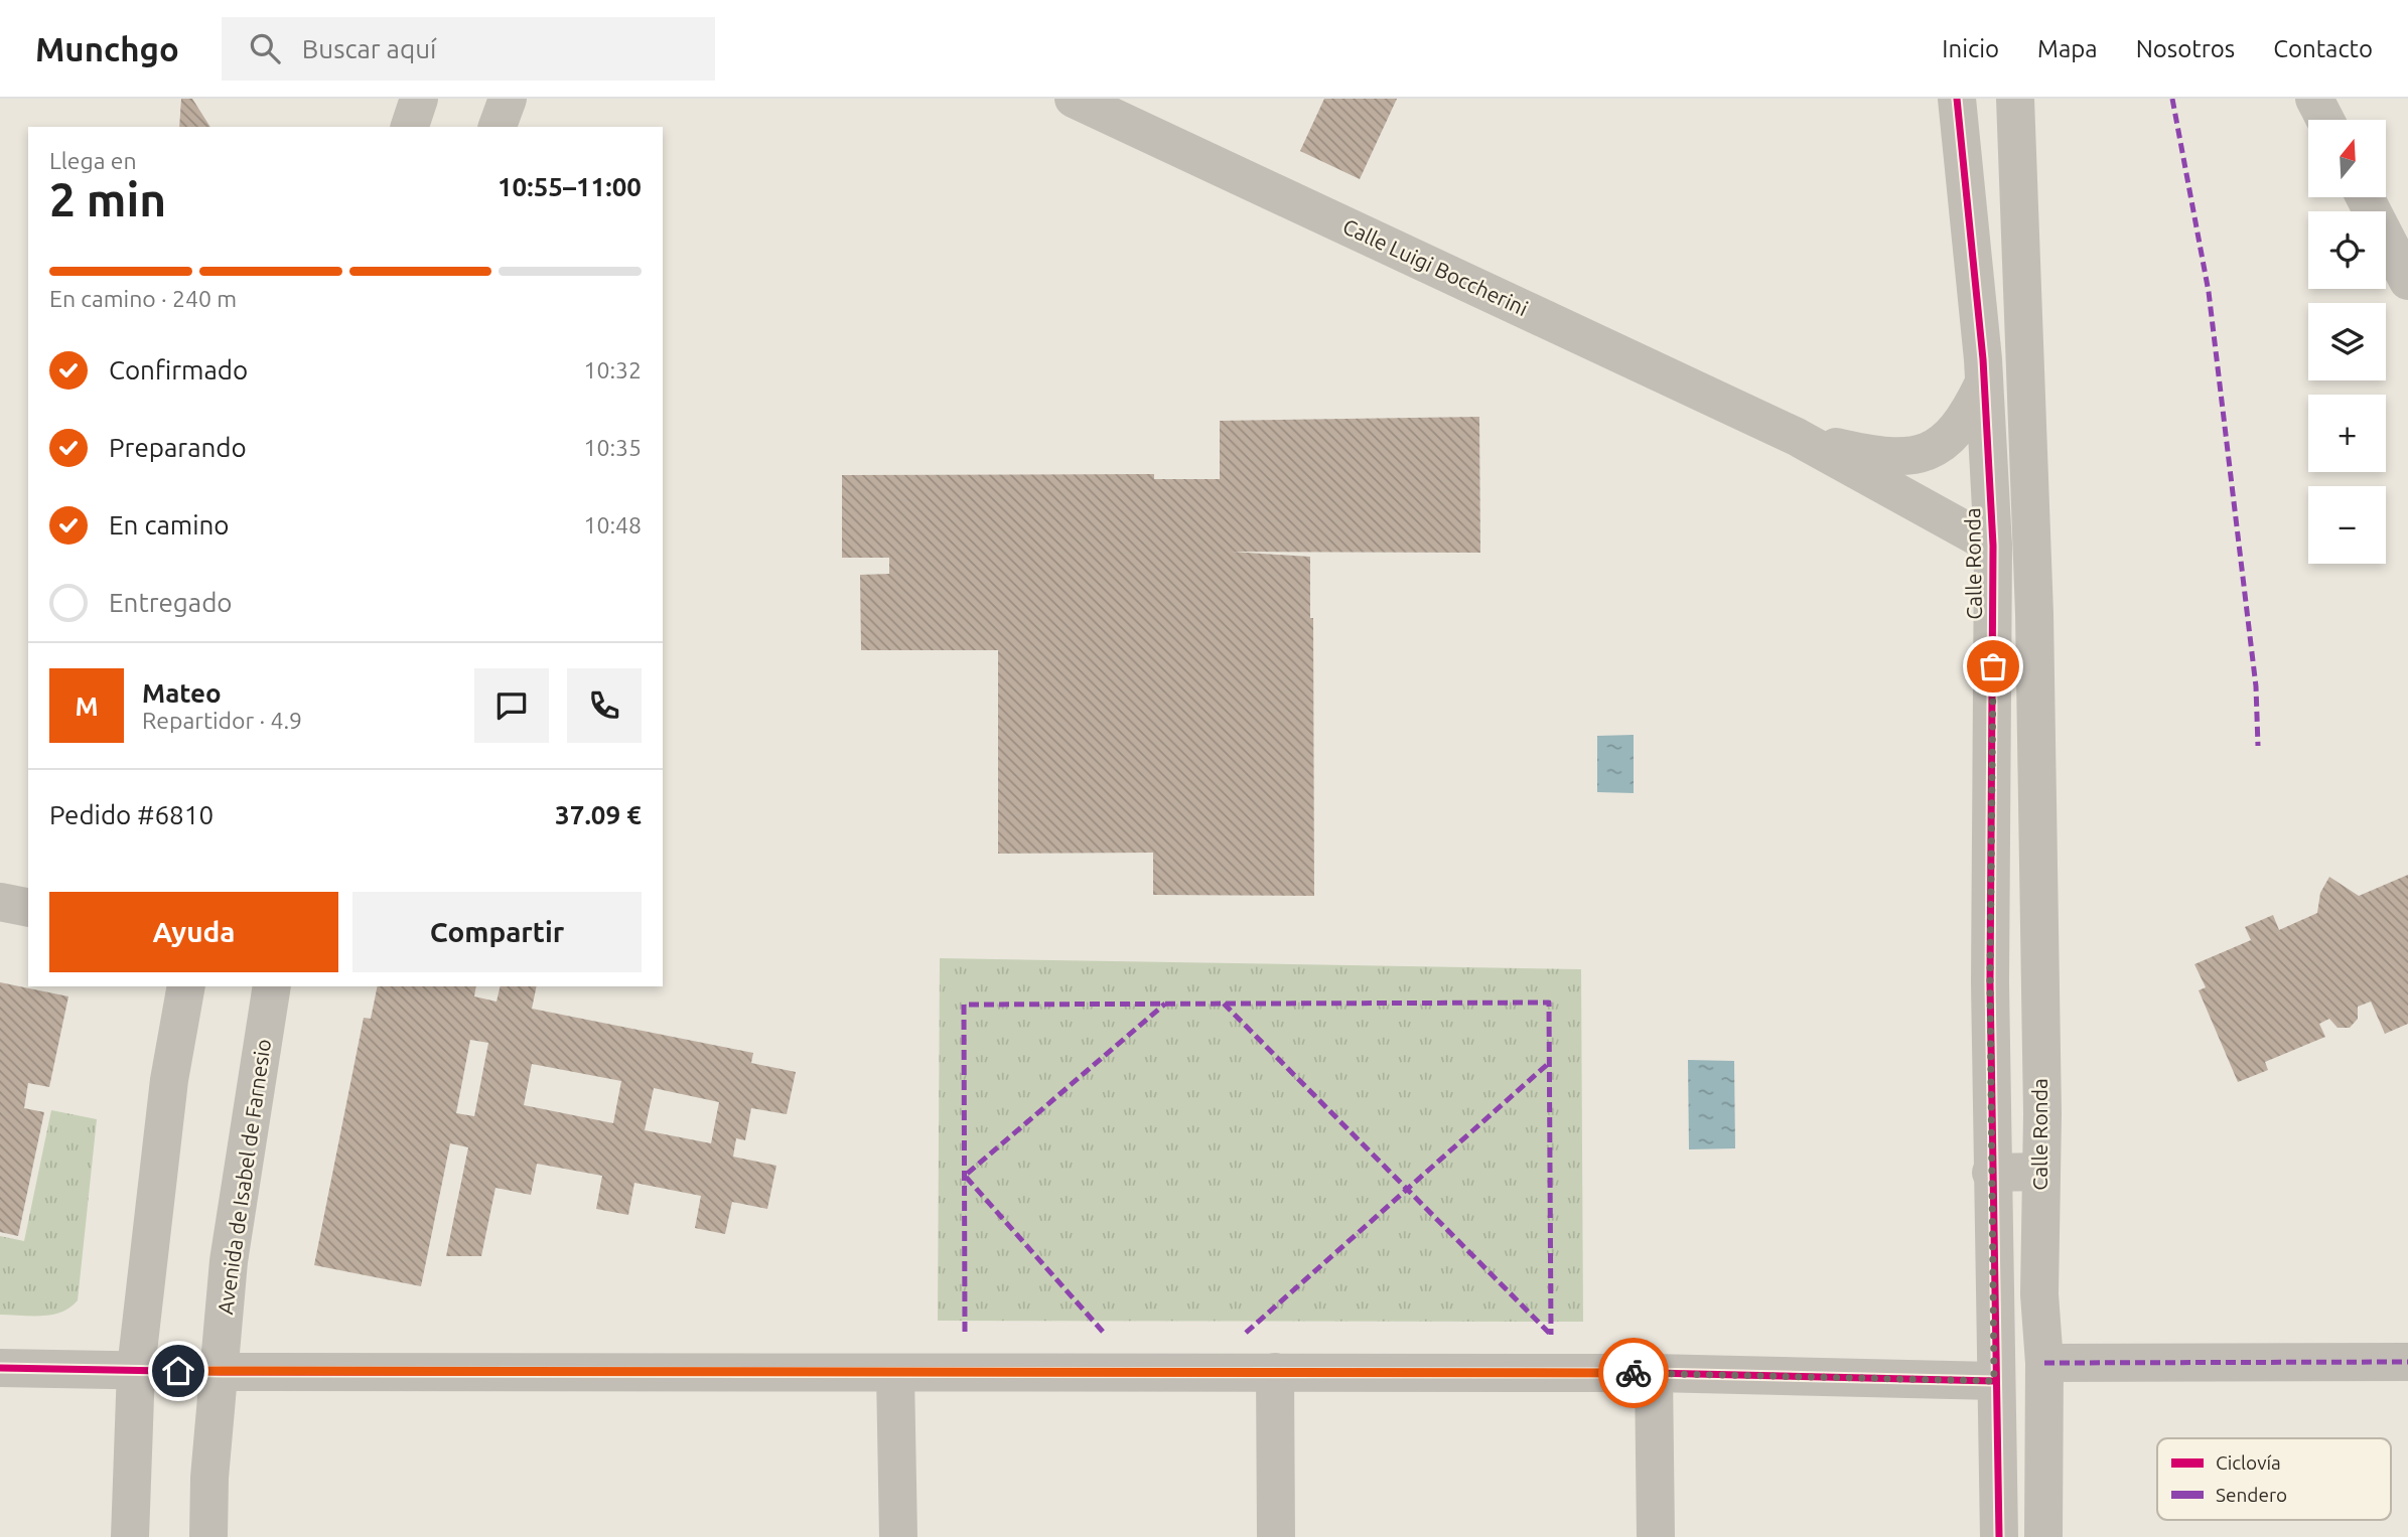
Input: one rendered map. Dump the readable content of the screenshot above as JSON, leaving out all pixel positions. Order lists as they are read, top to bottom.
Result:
{
  "streets": {
    "street": ["Calle Luigi Boccherini", "Calle Ronda", "Avenida de Isabel de Farnesio"]
  },
  "crossings": [
    ["Calle Luigi Boccherini", "Calle Ronda"]
  ],
  "legend": ["Ciclovía", "Sendero"],
  "north": "top",
  "page": {
    "header": "Munchgo",
    "search": "Buscar aquí",
    "nav": [
      "Inicio",
      "Mapa",
      "Nosotros",
      "Contacto"
    ],
    "map_buttons": ["+", "−"],
    "heading": ["2 min", "Llega en", "10:55–11:00"],
    "panel": [
      "Mateo",
      "Repartidor · 4.9",
      "Pedido #6810",
      "37.09 €"
    ],
    "bar": "En camino · 240 m",
    "list": [
      ["Confirmado", "10:32"],
      ["Preparando", "10:35"],
      ["En camino", "10:48"],
      "Entregado"
    ],
    "round": "M",
    "buttons": ["Ayuda", "Compartir"]
  }
}
